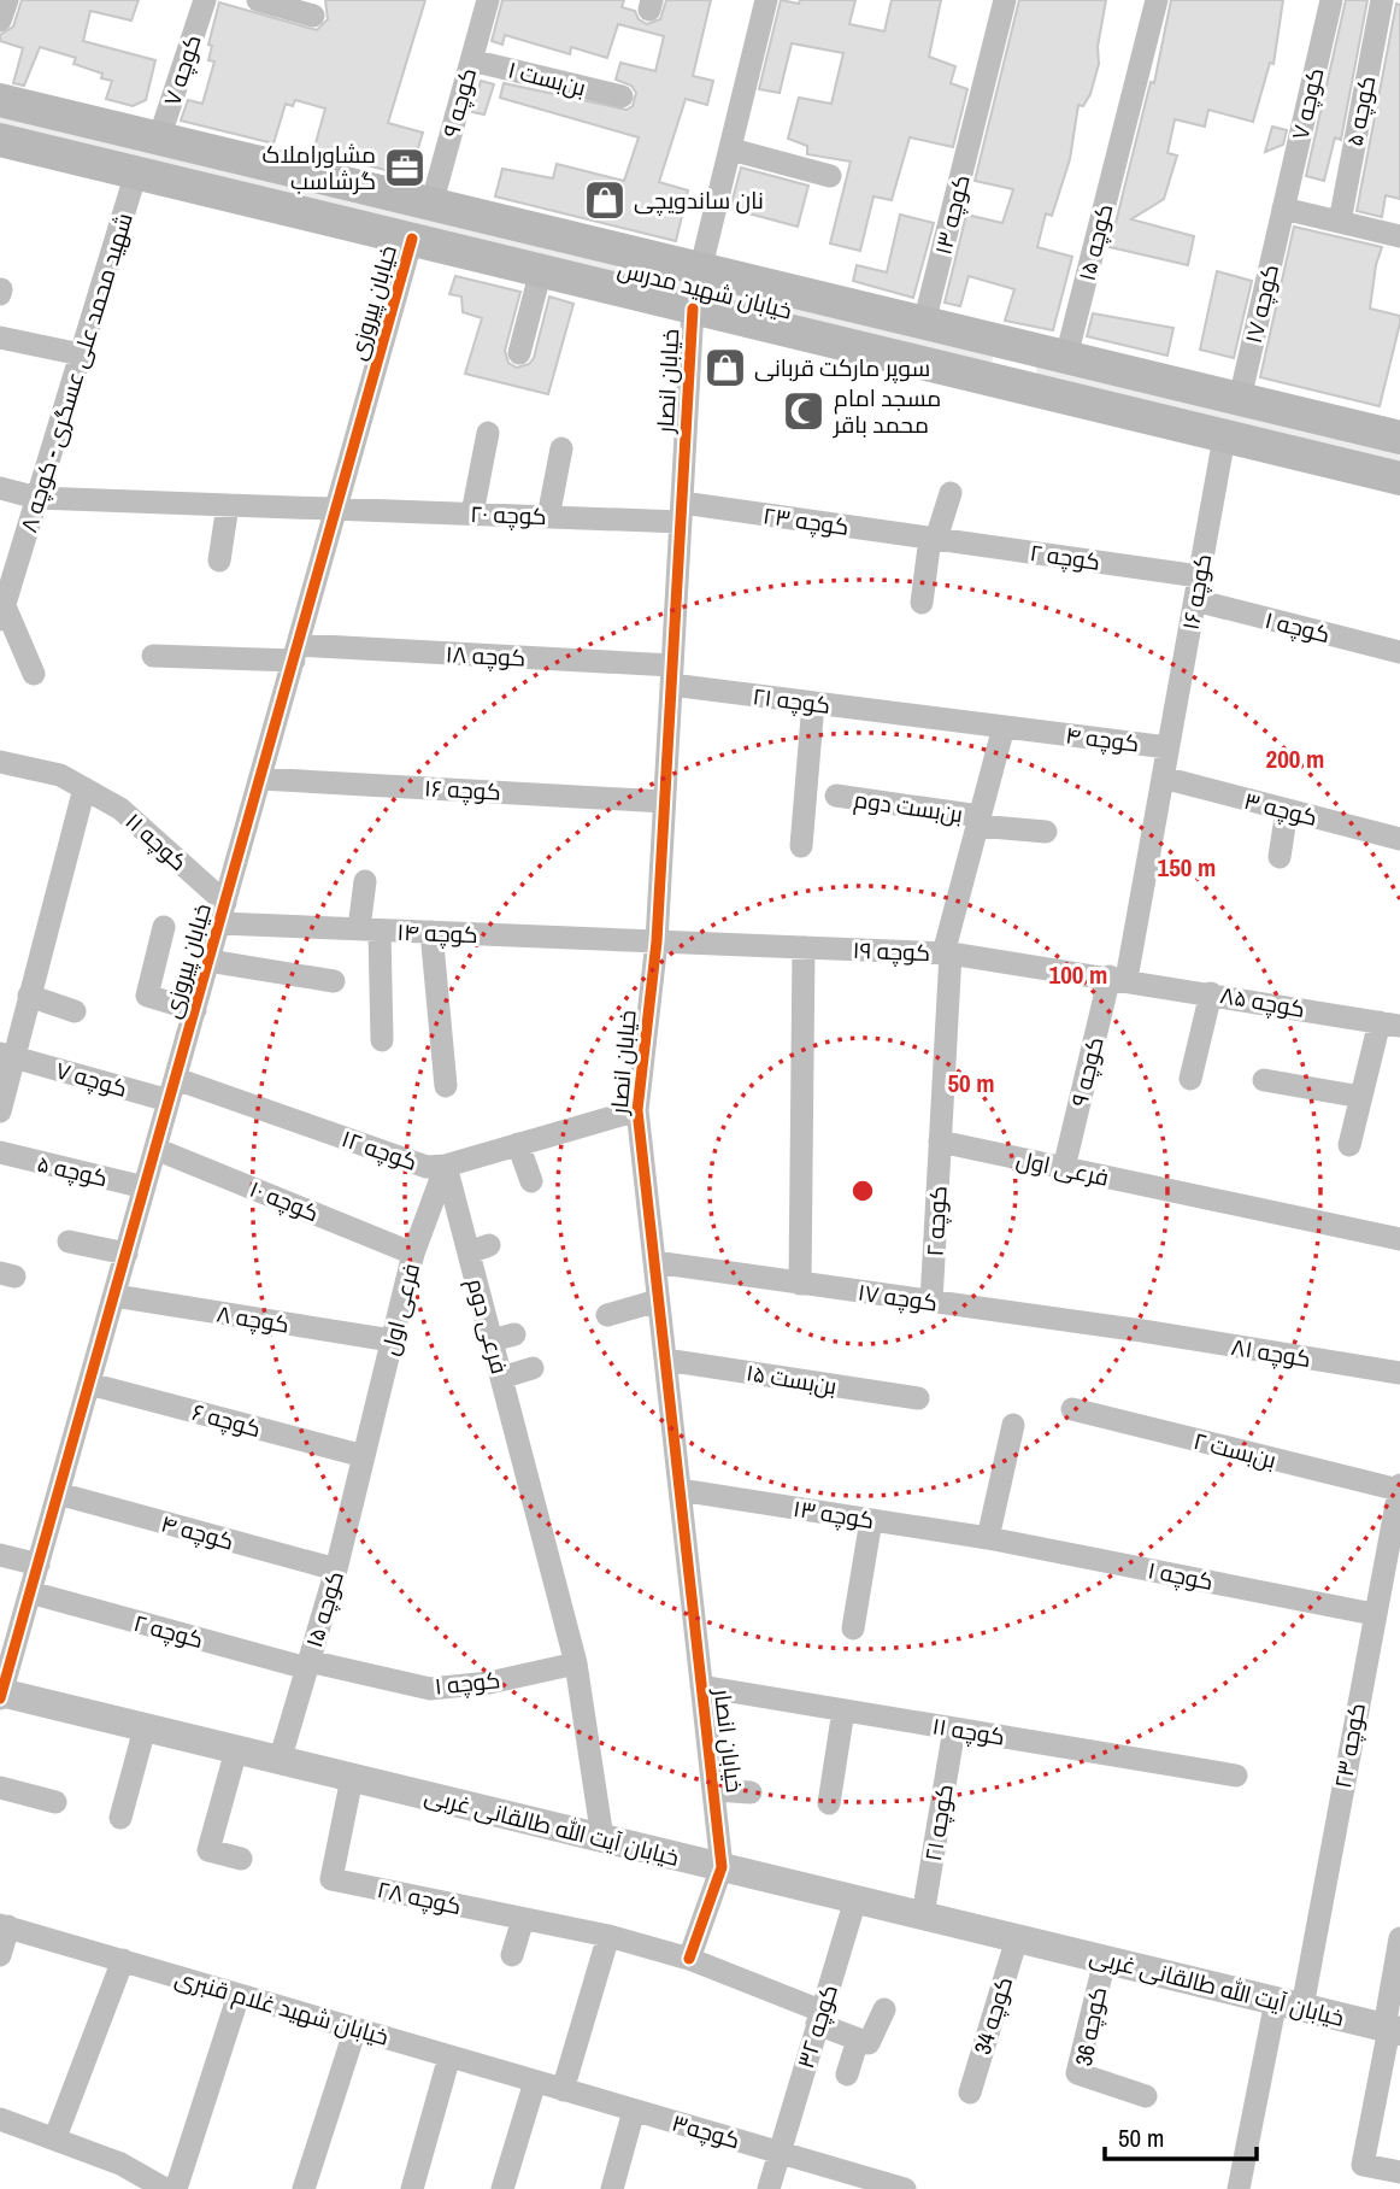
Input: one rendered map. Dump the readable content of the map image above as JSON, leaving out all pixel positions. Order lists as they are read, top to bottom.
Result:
{
  "streets": {
    "main road": ["خیابان شهید مدرس"],
    "street": [
      "کوچه ۷",
      "بن‌بست ۱",
      "کوچه ۹",
      "کوچه ۵",
      "کوچه ۱۳",
      "کوچه ۱۵",
      "خیابان پیروزی",
      "کوچه ۱۷",
      "شهید محمد علی عسگری - کوچه ۸",
      "خیابان انصار",
      "کوچه ۲۰",
      "کوچه ۲۳",
      "کوچه ۲",
      "کوچه ۱۶",
      "کوچه ۱",
      "کوچه ۱۸",
      "کوچه ۲۱",
      "کوچه ۴",
      "بن‌بست دوم",
      "کوچه ۳",
      "کوچه ۱۱",
      "کوچه ۱۴",
      "کوچه ۱۹",
      "کوچه ۸۵",
      "کوچه ۱۲",
      "فرعی اول",
      "کوچه ۱۰",
      "کوچه ۸",
      "فرعی دوم",
      "کوچه ۸۱",
      "بن‌بست ۱۵",
      "کوچه ۶",
      "بن‌بست ۲",
      "خیابان آیت الله طالقانی غربی",
      "کوچه ۲۸",
      "خیابان شهید غلام قنبری",
      "کوچه 34",
      "کوچه ۳۲",
      "کوچه 36",
      "کوچه۳"
    ]
  },
  "crossings": [
    ["کوچه ۷", "خیابان شهید مدرس"],
    ["کوچه ۷", "خیابان پیروزی"],
    ["کوچه ۷", "کوچه ۱۷"],
    ["کوچه ۷", "کوچه ۱۲"],
    ["بن‌بست ۱", "کوچه ۹"],
    ["کوچه ۹", "خیابان شهید مدرس"],
    ["کوچه ۹", "کوچه ۴"],
    ["کوچه ۹", "کوچه ۱۹"],
    ["کوچه ۹", "کوچه ۸۵"],
    ["کوچه ۹", "فرعی اول"],
    ["کوچه ۵", "خیابان پیروزی"],
    ["کوچه ۱۳", "خیابان شهید مدرس"],
    ["کوچه ۱۳", "خیابان انصار"],
    ["کوچه ۱۳", "کوچه ۱"],
    ["کوچه ۱۵", "خیابان شهید مدرس"],
    ["کوچه ۱۵", "کوچه ۲"],
    ["کوچه ۱۵", "کوچه ۱"],
    ["کوچه ۱۵", "کوچه ۴"],
    ["کوچه ۱۵", "فرعی اول"],
    ["کوچه ۱۵", "کوچه ۶"],
    ["کوچه ۱۵", "خیابان آیت الله طالقانی غربی"],
    ["خیابان شهید مدرس", "خیابان پیروزی"],
    ["خیابان شهید مدرس", "کوچه ۱۷"],
    ["خیابان شهید مدرس", "شهید محمد علی عسگری - کوچه ۸"],
    ["خیابان شهید مدرس", "خیابان انصار"],
    ["خیابان شهید مدرس", "کوچه ۱۶"],
    ["خیابان پیروزی", "کوچه ۲۰"],
    ["خیابان پیروزی", "کوچه ۲"],
    ["خیابان پیروزی", "کوچه ۱۶"],
    ["خیابان پیروزی", "کوچه ۱۸"],
    ["خیابان پیروزی", "کوچه ۴"],
    ["خیابان پیروزی", "کوچه ۱۱"],
    ["خیابان پیروزی", "کوچه ۱۴"],
    ["خیابان پیروزی", "کوچه ۱۲"],
    ["خیابان پیروزی", "کوچه ۱۰"],
    ["خیابان پیروزی", "کوچه ۸"],
    ["خیابان پیروزی", "کوچه ۶"],
    ["خیابان پیروزی", "خیابان آیت الله طالقانی غربی"],
    ["کوچه ۱۷", "خیابان انصار"],
    ["کوچه ۱۷", "کوچه ۲"],
    ["کوچه ۱۷", "کوچه ۸۱"],
    ["خیابان انصار", "کوچه ۲۰"],
    ["خیابان انصار", "کوچه ۲۳"],
    ["خیابان انصار", "کوچه ۱۶"],
    ["خیابان انصار", "کوچه ۱۸"],
    ["خیابان انصار", "کوچه ۲۱"],
    ["خیابان انصار", "کوچه ۱۱"],
    ["خیابان انصار", "کوچه ۱۴"],
    ["خیابان انصار", "کوچه ۱۹"],
    ["خیابان انصار", "کوچه ۱۲"],
    ["خیابان انصار", "بن‌بست ۱۵"],
    ["خیابان انصار", "خیابان آیت الله طالقانی غربی"],
    ["کوچه ۲۰", "کوچه ۲۳"],
    ["کوچه ۲۳", "کوچه ۲"],
    ["کوچه ۲۳", "کوچه ۱"],
    ["کوچه ۲۳", "بن‌بست ۲"],
    ["کوچه ۲۳", "خیابان آیت الله طالقانی غربی"],
    ["کوچه ۲", "کوچه ۱۶"],
    ["کوچه ۲", "کوچه ۱"],
    ["کوچه ۲", "فرعی اول"],
    ["کوچه ۱۶", "کوچه ۱"],
    ["کوچه ۱۶", "کوچه ۴"],
    ["کوچه ۱", "فرعی دوم"],
    ["کوچه ۱۸", "کوچه ۲۱"],
    ["کوچه ۲۱", "کوچه ۴"],
    ["کوچه ۲۱", "کوچه ۱۱"],
    ["کوچه ۲۱", "خیابان آیت الله طالقانی غربی"],
    ["کوچه ۴", "کوچه ۳"],
    ["کوچه ۴", "کوچه ۱۹"],
    ["کوچه ۴", "کوچه ۸۵"],
    ["کوچه ۱۱", "کوچه ۱۴"],
    ["کوچه ۱۴", "کوچه ۱۹"],
    ["کوچه ۱۹", "کوچه ۸۵"],
    ["کوچه ۱۲", "فرعی اول"],
    ["کوچه ۱۲", "فرعی دوم"],
    ["فرعی اول", "کوچه ۱۰"],
    ["فرعی اول", "کوچه ۸"],
    ["فرعی اول", "فرعی دوم"],
    ["فرعی اول", "کوچه ۶"],
    ["خیابان آیت الله طالقانی غربی", "کوچه ۲۸"],
    ["خیابان آیت الله طالقانی غربی", "کوچه 34"],
    ["خیابان آیت الله طالقانی غربی", "کوچه ۳۲"],
    ["خیابان آیت الله طالقانی غربی", "کوچه 36"],
    ["کوچه ۳۲", "کوچه۳"]
  ],
  "places": {
    "office": ["مشاوراملاک گرشاسب"],
    "shop": ["نان ساندویچی", "سوپر مارکت قربانی"],
    "mosque": ["مسجد امام محمد باقر"]
  },
  "scale_bar": "50 m",
  "rings": [
    "200 m",
    "150 m",
    "100 m",
    "50 m"
  ]
}
